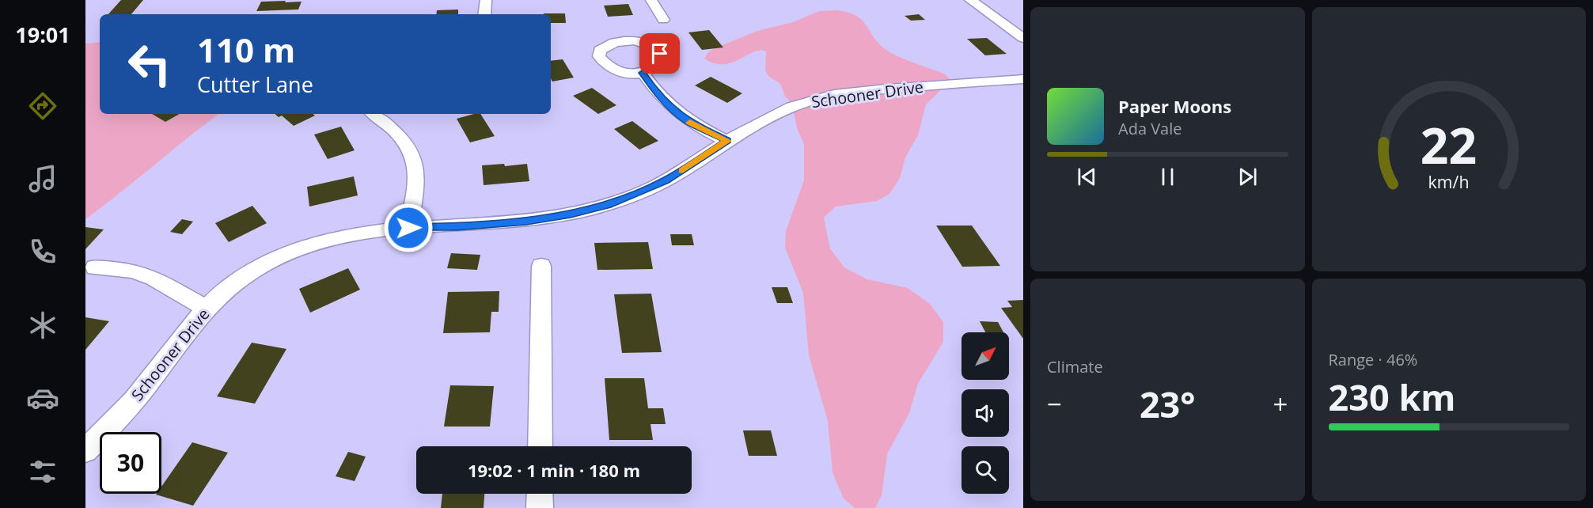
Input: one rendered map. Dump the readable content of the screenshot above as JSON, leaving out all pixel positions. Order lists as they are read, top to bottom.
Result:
{
  "streets": {
    "street": ["Schooner Drive"]
  },
  "north": "top right",
  "page": {
    "tabs": "19:01",
    "turn": ["110 m", "Cutter Lane"],
    "song": ["Paper Moons", "Ada Vale"],
    "tile": [
      "Climate",
      ["Range · 46%", "230 km"]
    ],
    "heat": ["−", "23°", "+"],
    "limit": "30",
    "trip": "19:02 · 1 min · 180 m",
    "gauge": ["22", "km/h"]
  }
}
